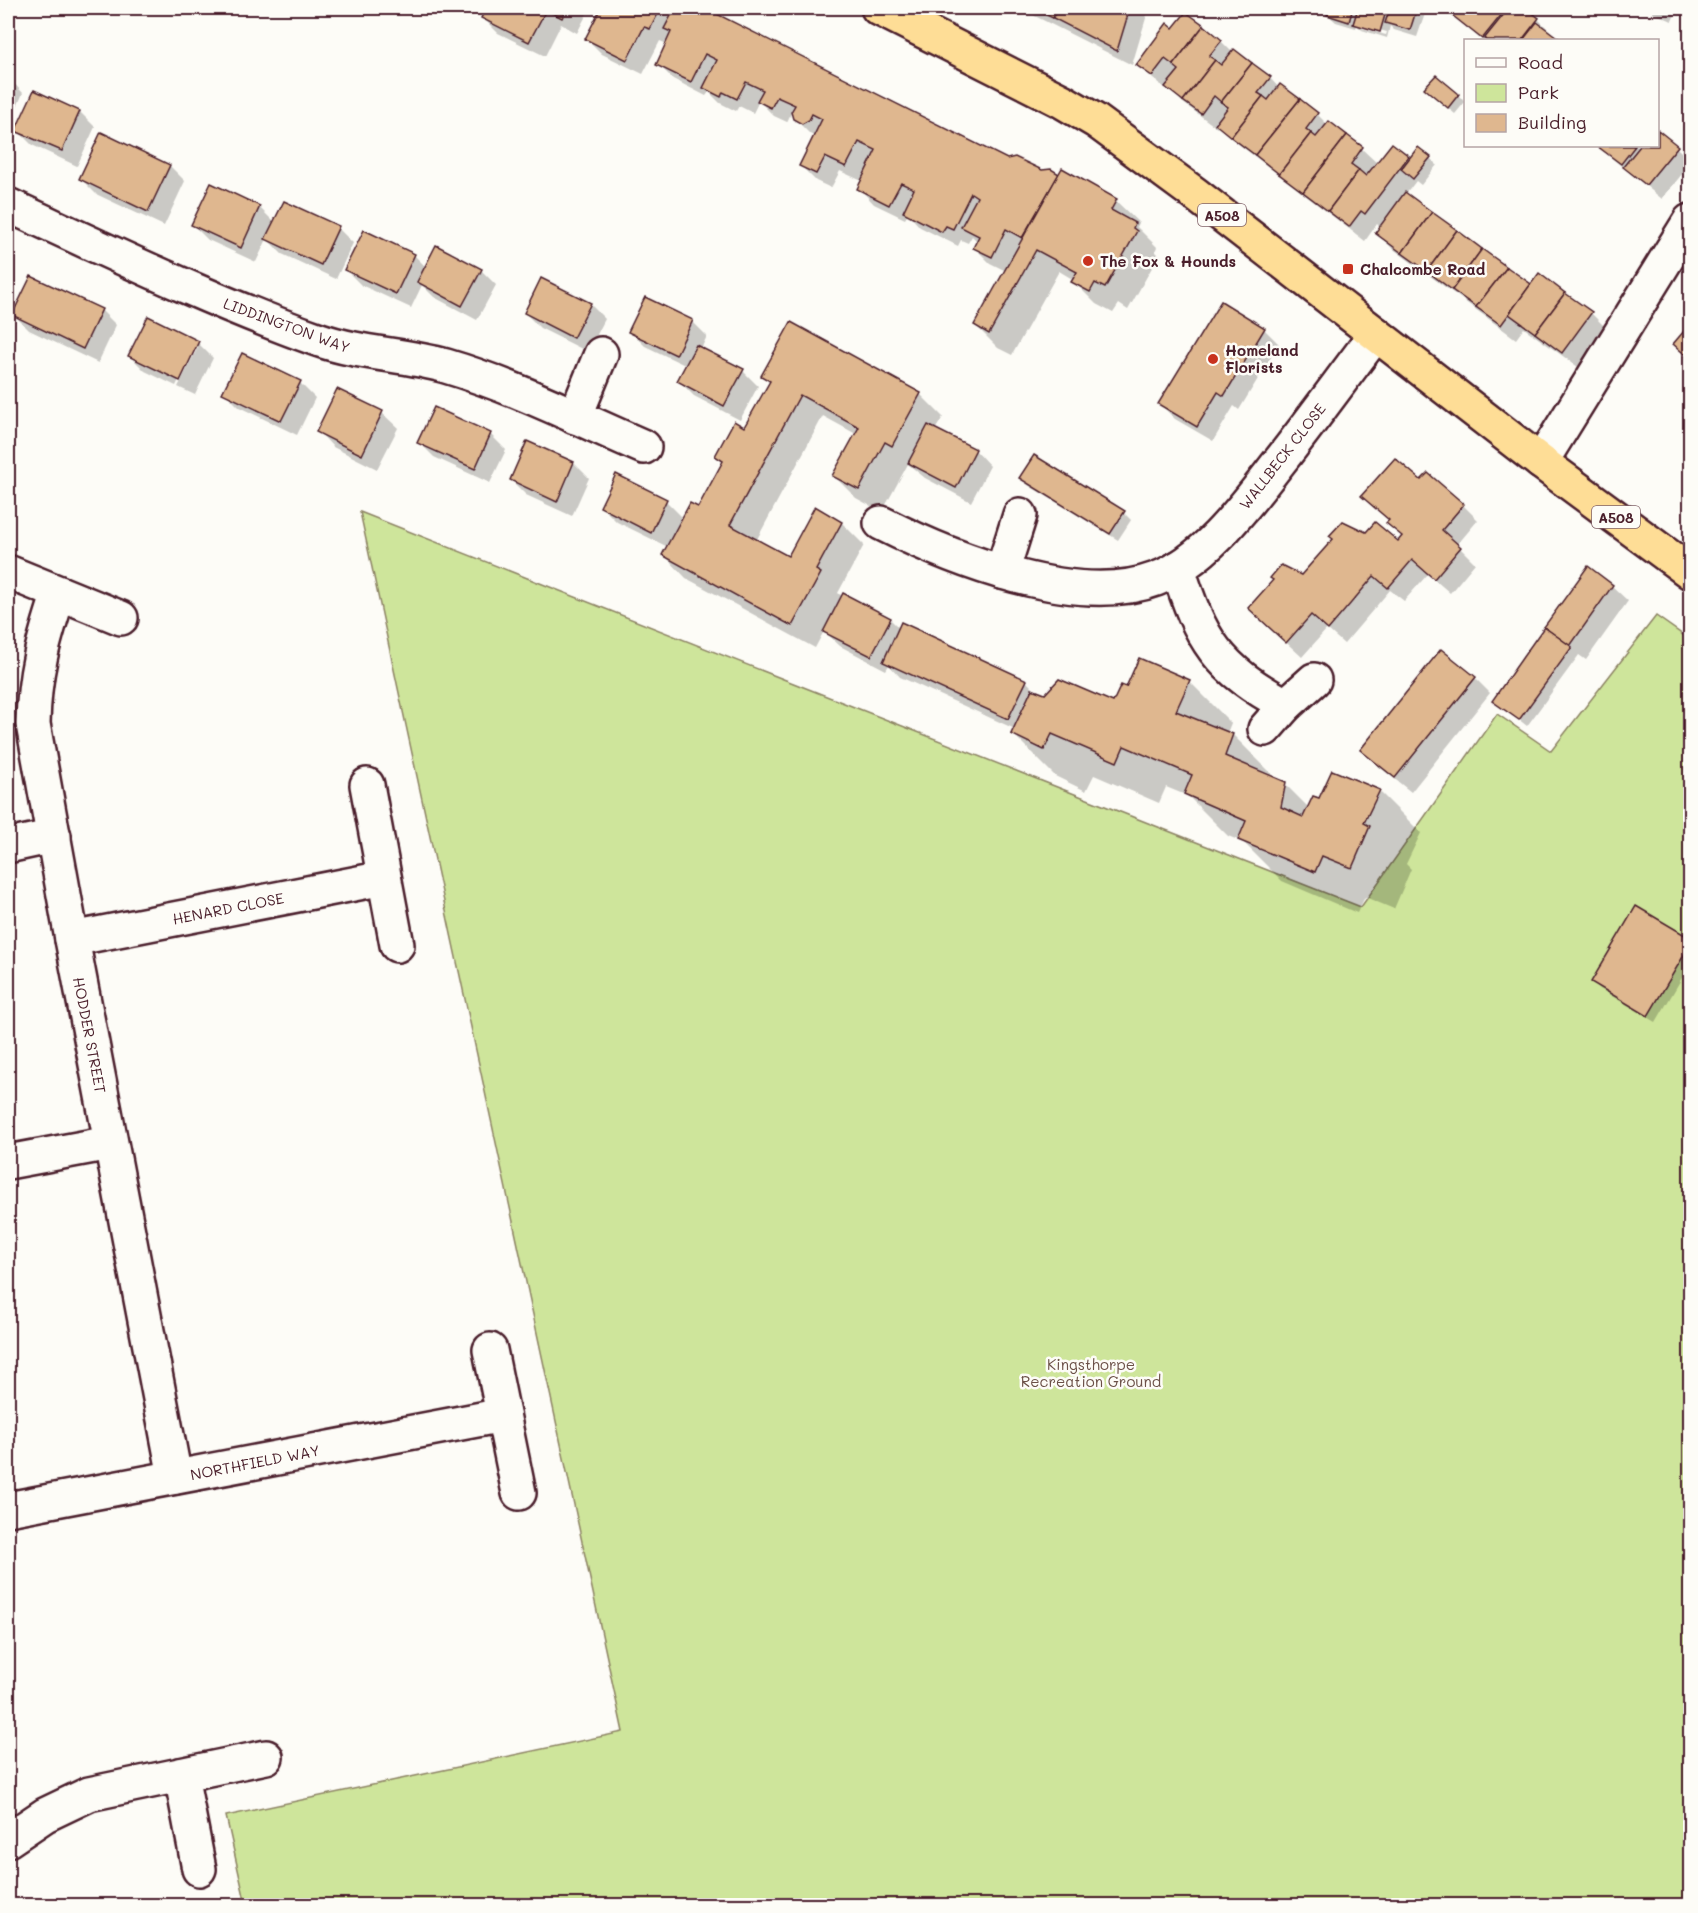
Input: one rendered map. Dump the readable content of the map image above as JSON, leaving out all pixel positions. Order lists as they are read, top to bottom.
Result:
{
  "streets": {
    "highway": ["A508"],
    "street": [
      "LIDDINGTON WAY",
      "WALLBECK CLOSE",
      "HENARD CLOSE",
      "HODDER STREET",
      "NORTHFIELD WAY"
    ]
  },
  "crossings": [
    ["A508", "WALLBECK CLOSE"],
    ["HENARD CLOSE", "HODDER STREET"],
    ["HODDER STREET", "NORTHFIELD WAY"]
  ],
  "parks": ["Kingsthorpe Recreation Ground"],
  "places": {
    "other": ["The Fox & Hounds", "Homeland Florists"],
    "transit": ["Chalcombe Road"]
  },
  "legend": ["Road", "Park", "Building"]
}
